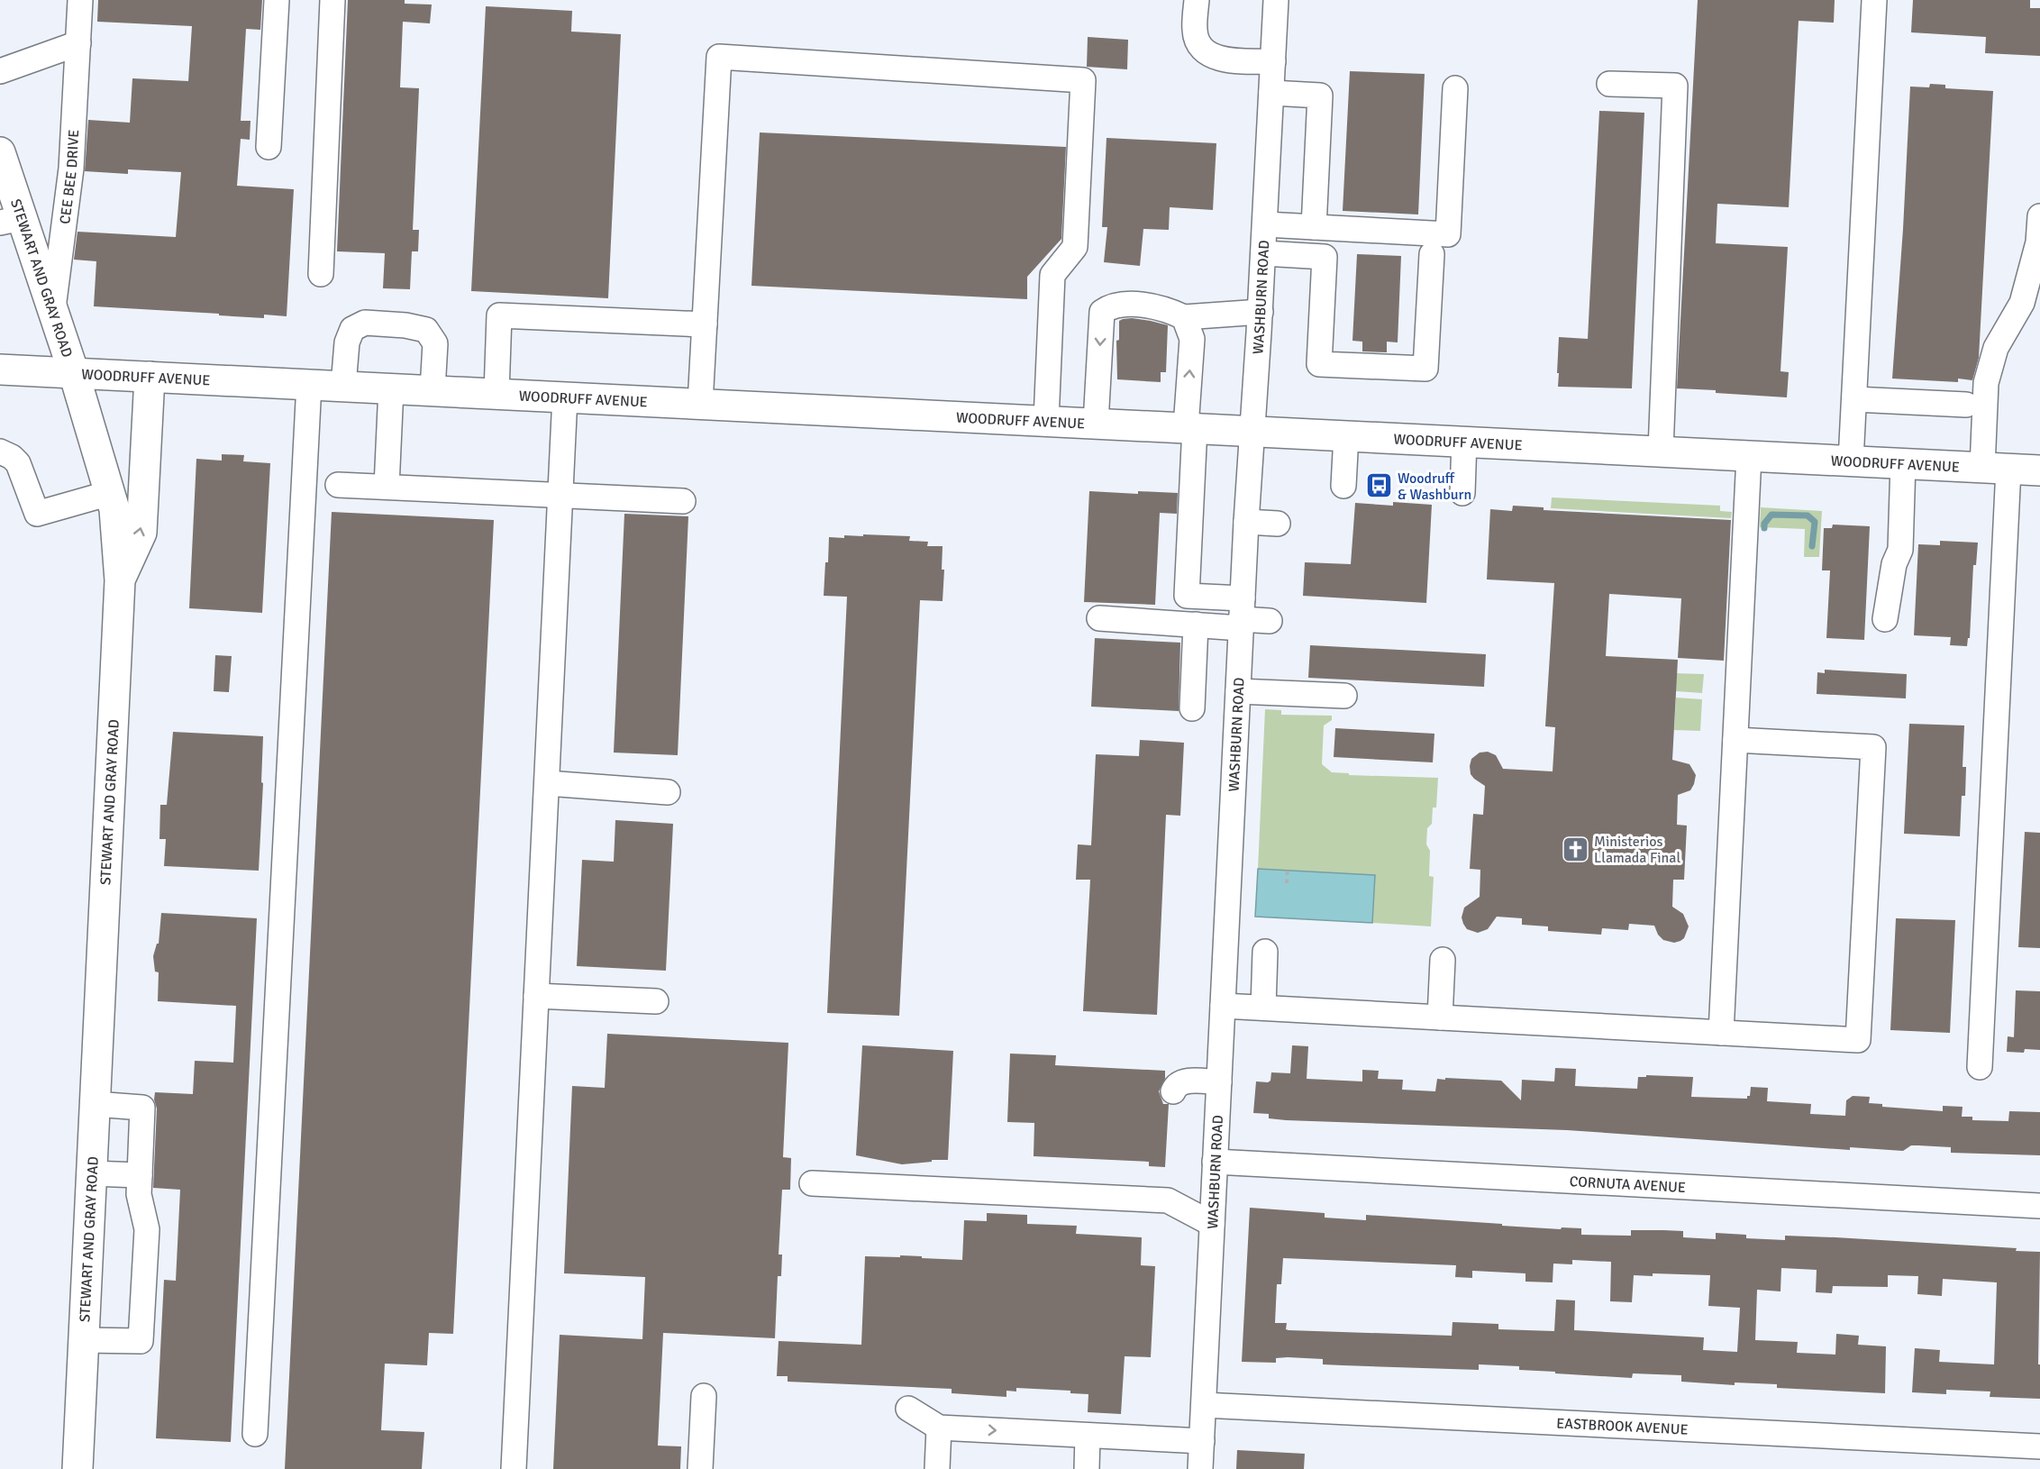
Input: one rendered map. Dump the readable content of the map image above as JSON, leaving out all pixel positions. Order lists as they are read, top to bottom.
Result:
{
  "streets": {
    "main road": ["STEWART AND GRAY ROAD", "WOODRUFF AVENUE"],
    "street": [
      "CEE BEE DRIVE",
      "WASHBURN ROAD",
      "CORNUTA AVENUE",
      "EASTBROOK AVENUE"
    ]
  },
  "crossings": [
    ["CEE BEE DRIVE", "STEWART AND GRAY ROAD"],
    ["STEWART AND GRAY ROAD", "WOODRUFF AVENUE"],
    ["WASHBURN ROAD", "WOODRUFF AVENUE"],
    ["WASHBURN ROAD", "CORNUTA AVENUE"],
    ["WASHBURN ROAD", "EASTBROOK AVENUE"]
  ],
  "places": {
    "bus stop": ["Woodruff & Washburn"],
    "church": ["Ministerios Llamada Final"]
  }
}
